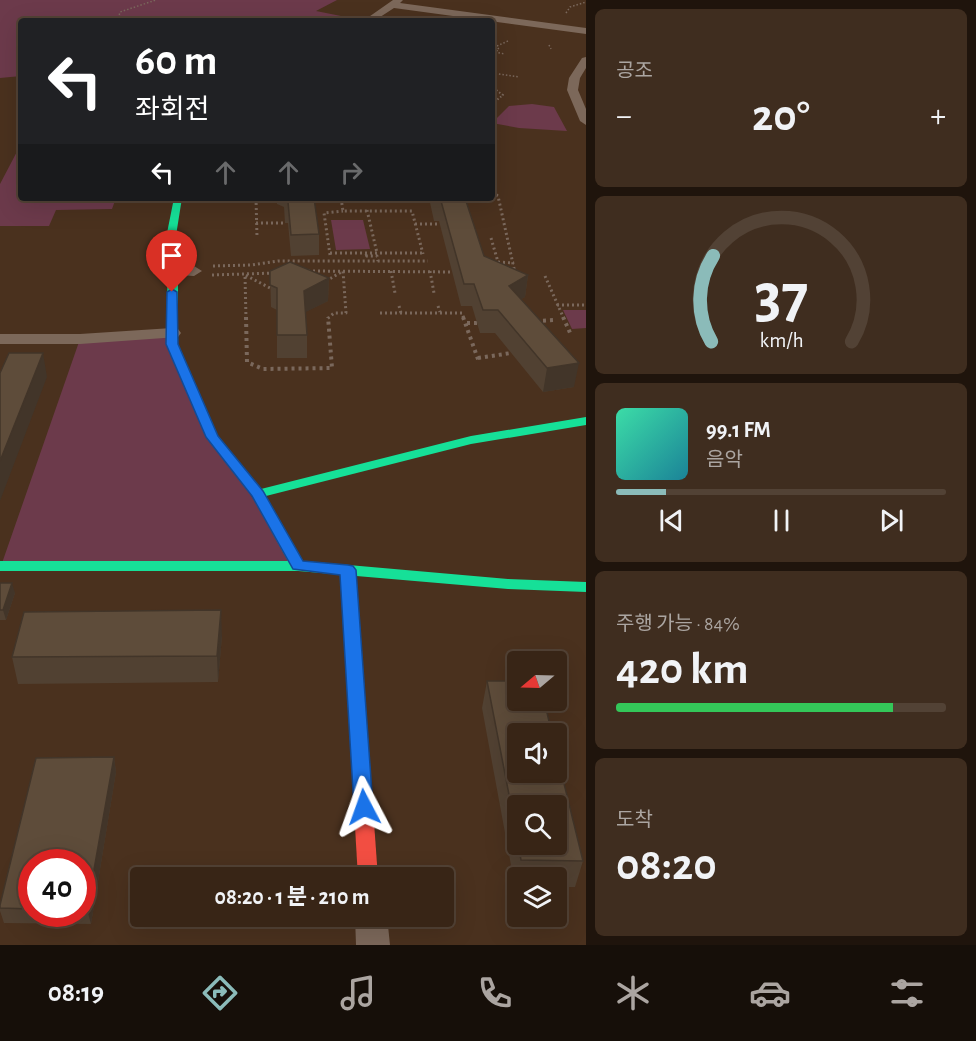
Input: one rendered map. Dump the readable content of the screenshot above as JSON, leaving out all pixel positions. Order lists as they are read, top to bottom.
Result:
{
  "north": "left",
  "page": {
    "tile": [
      "공조",
      ["주행 가능 · 84%", "420 km"],
      ["도착", "08:20"]
    ],
    "turn": ["60 m", "좌회전"],
    "heat": ["−", "20°", "+"],
    "song": ["99.1 FM", "음악"],
    "limit": "40",
    "trip": "08:20 · 1 분 · 210 m",
    "tabs": "08:19",
    "gauge": ["37", "km/h"]
  }
}
